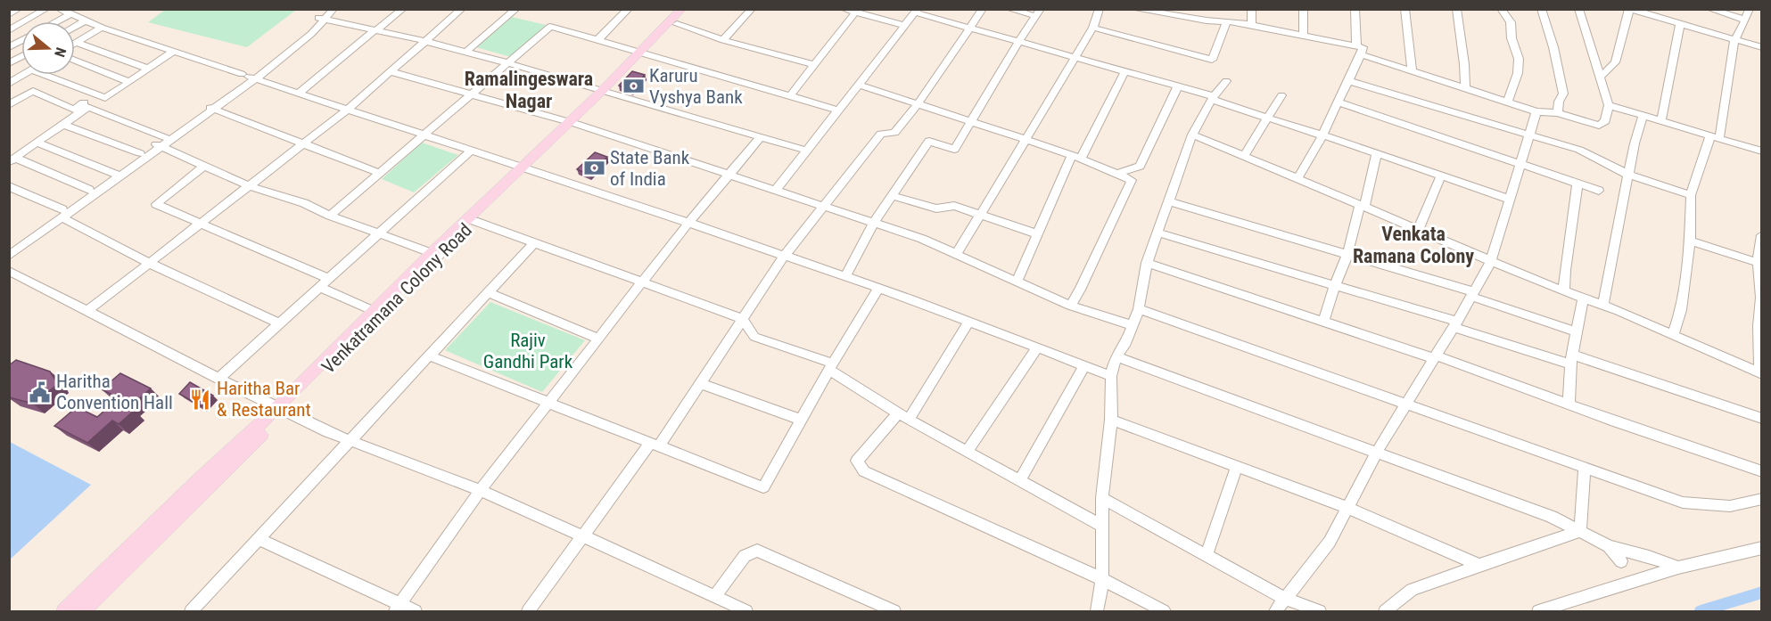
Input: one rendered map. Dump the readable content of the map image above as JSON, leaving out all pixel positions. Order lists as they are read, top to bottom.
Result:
{
  "streets": {
    "main road": ["Venkatramana Colony Road"]
  },
  "districts": ["Ramalingeswara Nagar", "Venkata Ramana Colony"],
  "parks": ["Rajiv Gandhi Park"],
  "places": {
    "bank": ["Karuru Vyshya Bank", "State Bank of India"],
    "public building": ["Haritha Convention Hall"],
    "restaurant": ["Haritha Bar & Restaurant"]
  },
  "north": "right"
}
